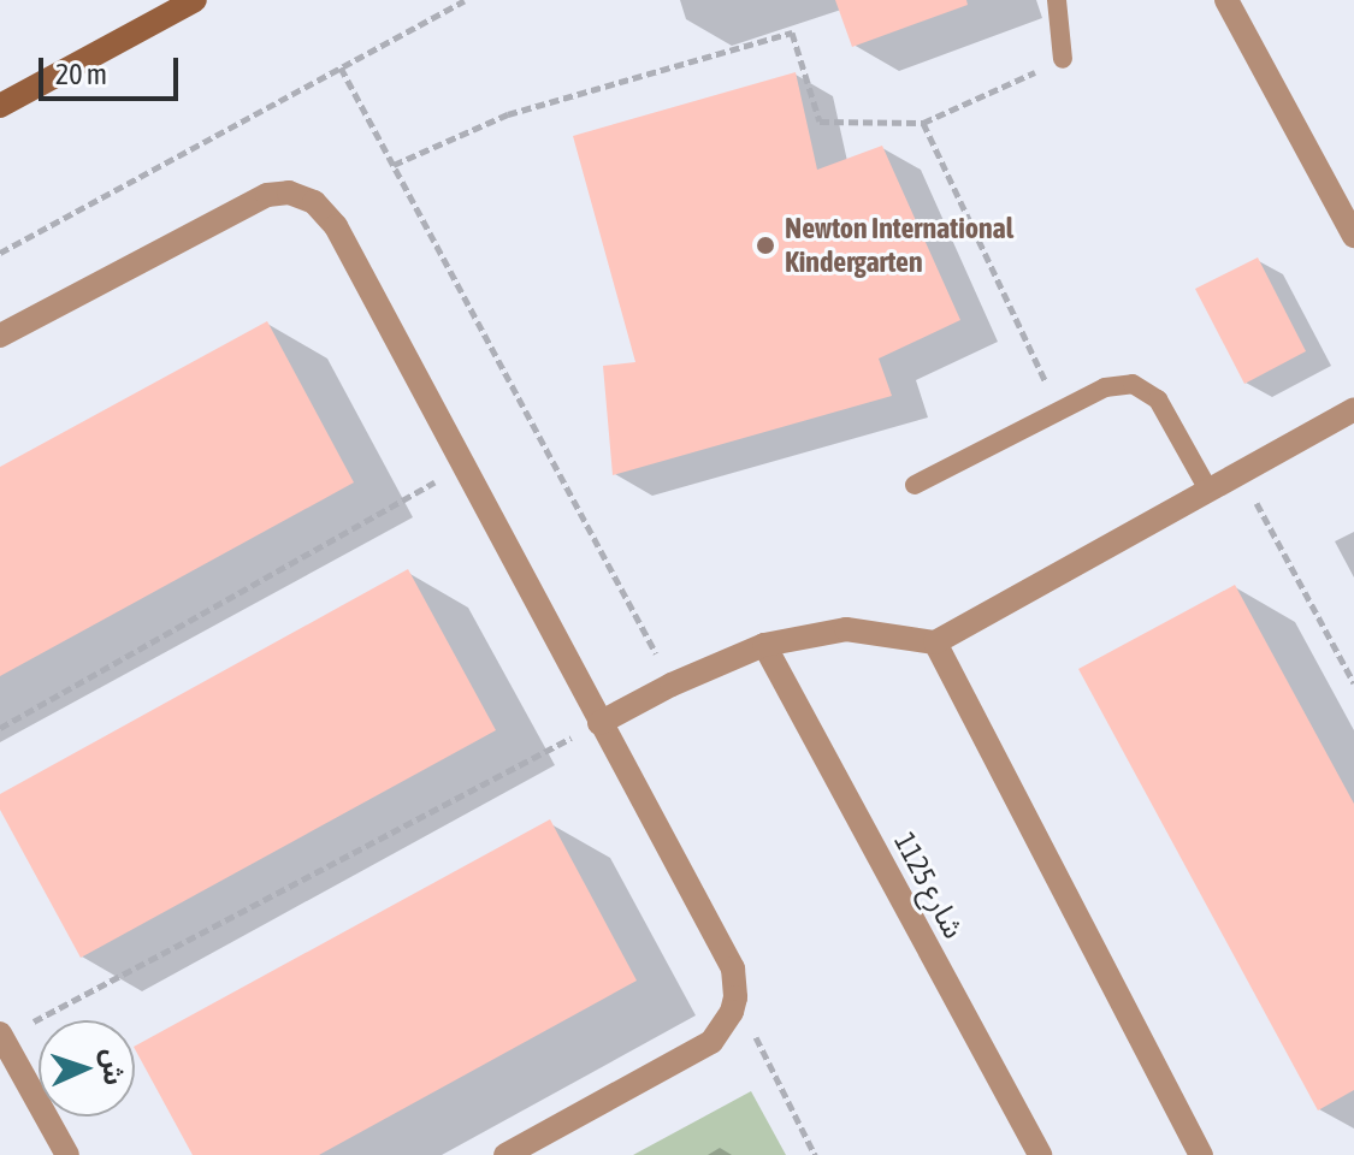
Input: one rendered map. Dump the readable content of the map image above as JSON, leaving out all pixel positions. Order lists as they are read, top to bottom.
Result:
{
  "streets": {
    "street": ["شارع 1125"]
  },
  "places": ["Newton International Kindergarten"],
  "scale_bar": "20 m",
  "north": "right"
}
